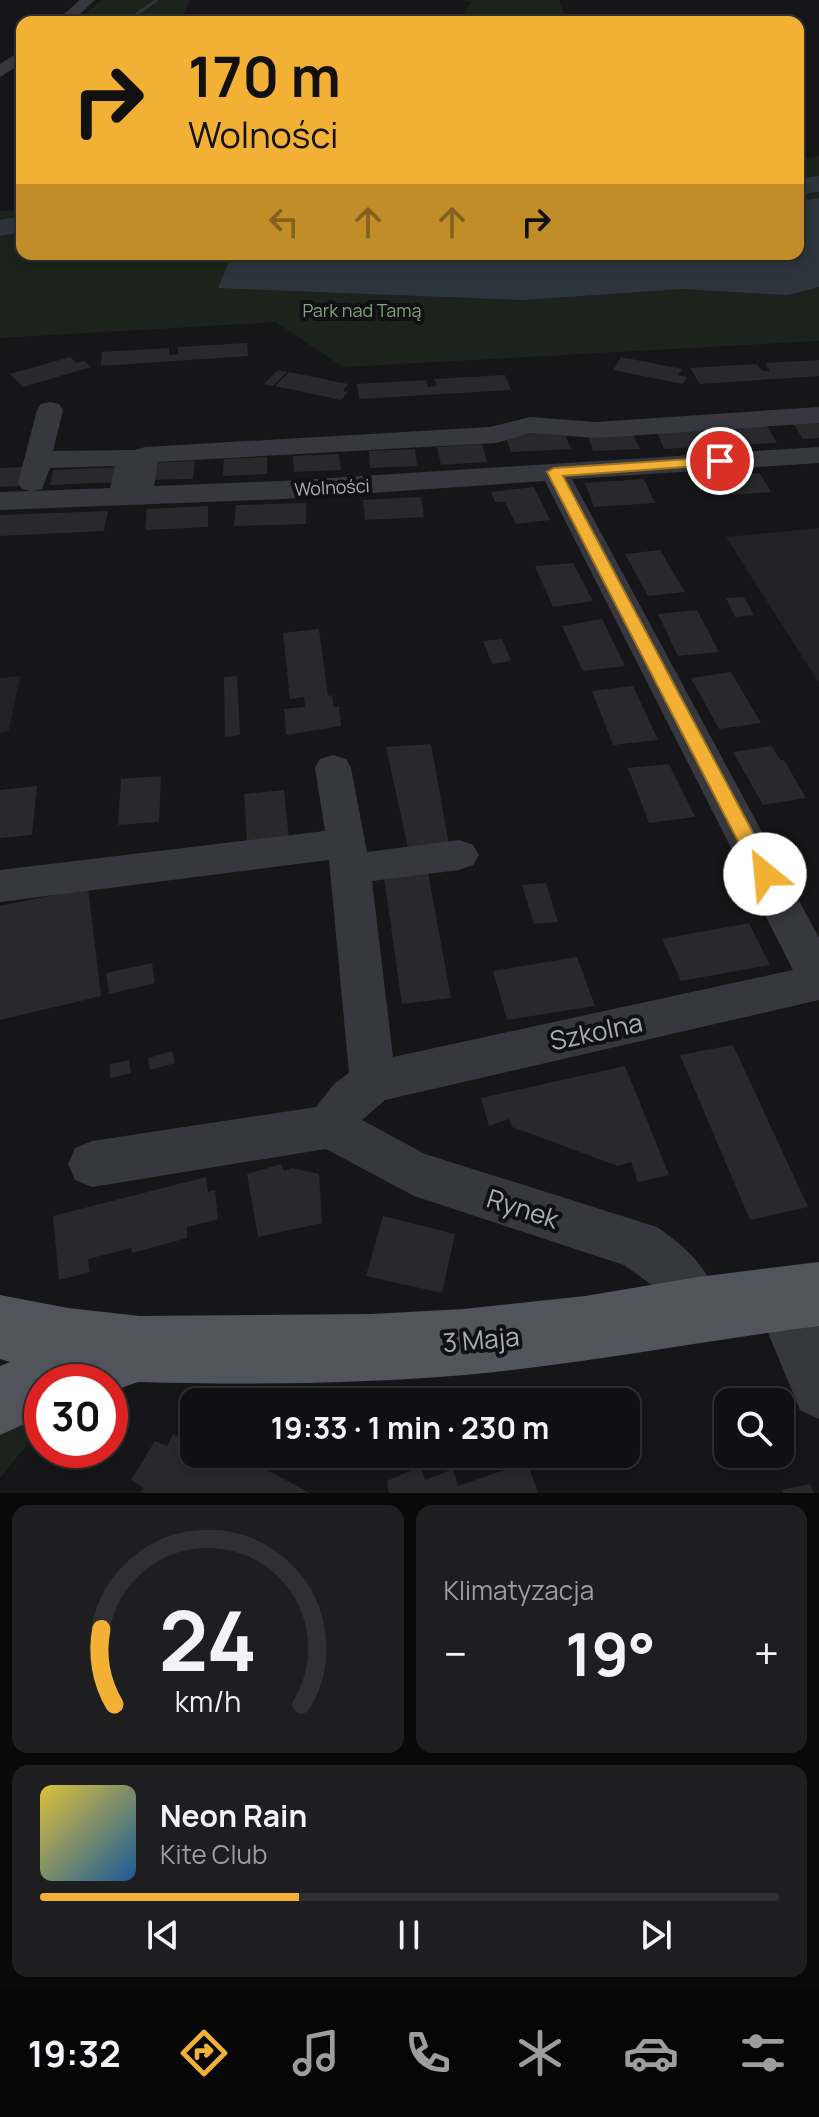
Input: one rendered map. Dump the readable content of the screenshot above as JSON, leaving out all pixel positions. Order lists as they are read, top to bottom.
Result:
{
  "streets": {
    "main road": ["3 Maja"],
    "street": ["Wolności", "Szkolna", "Rynek"]
  },
  "crossings": [
    ["Rynek", "3 Maja"]
  ],
  "parks": ["Park nad Tamą"],
  "page": {
    "turn": ["170 m", "Wolności"],
    "limit": "30",
    "trip": "19:33 · 1 min · 230 m",
    "tile": "Klimatyzacja",
    "heat": ["−", "19°", "+"],
    "song": ["Neon Rain", "Kite Club"],
    "tabs": "19:32",
    "gauge": ["24", "km/h"]
  }
}
